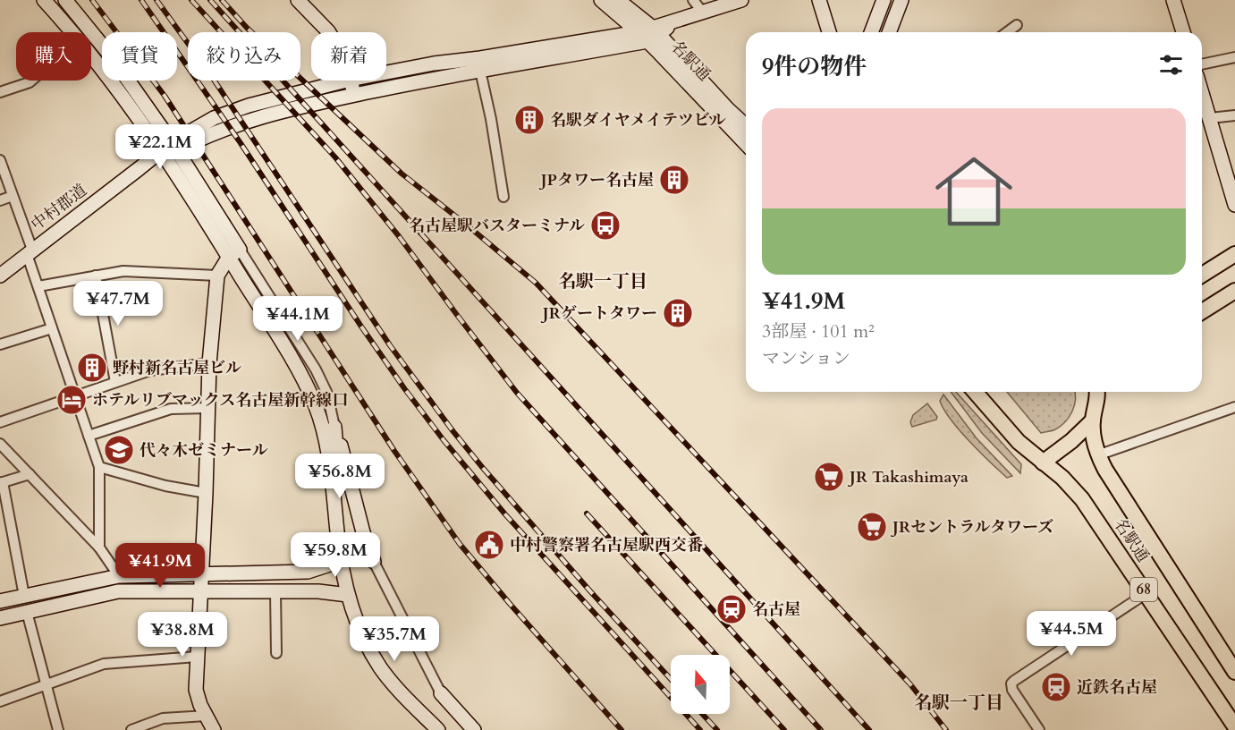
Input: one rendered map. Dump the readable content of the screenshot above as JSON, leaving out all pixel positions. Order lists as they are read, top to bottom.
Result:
{
  "streets": {
    "main road": ["名駅通", "68"],
    "street": ["中村郡道"]
  },
  "districts": ["名駅一丁目", "名駅一丁目"],
  "places": {
    "building": [
      "名駅ダイヤメイテツビル",
      "JPタワー名古屋",
      "JRゲートタワー",
      "野村新名古屋ビル"
    ],
    "bus stop": ["名古屋駅バスターミナル"],
    "hotel": ["ホテルリブマックス名古屋新幹線口"],
    "school or university": ["代々木ゼミナール"],
    "supermarket": ["JR Takashimaya", "JRセントラルタワーズ"],
    "public building": ["中村警察署名古屋駅西交番"],
    "station": ["名古屋", "近鉄名古屋"]
  },
  "north": "top",
  "page": {
    "chip": [
      "購入",
      "賃貸",
      "絞り込み",
      "新着"
    ],
    "heading": "9件の物件",
    "list": [
      {
        "name": "¥41.9M",
        "note": "3部屋 · 101 m² · マンション"
      }
    ],
    "price": [
      "¥22.1M",
      "¥47.7M",
      "¥44.1M",
      "¥56.8M",
      "¥59.8M",
      "¥41.9M",
      "¥44.5M",
      "¥38.8M",
      "¥35.7M"
    ]
  }
}
